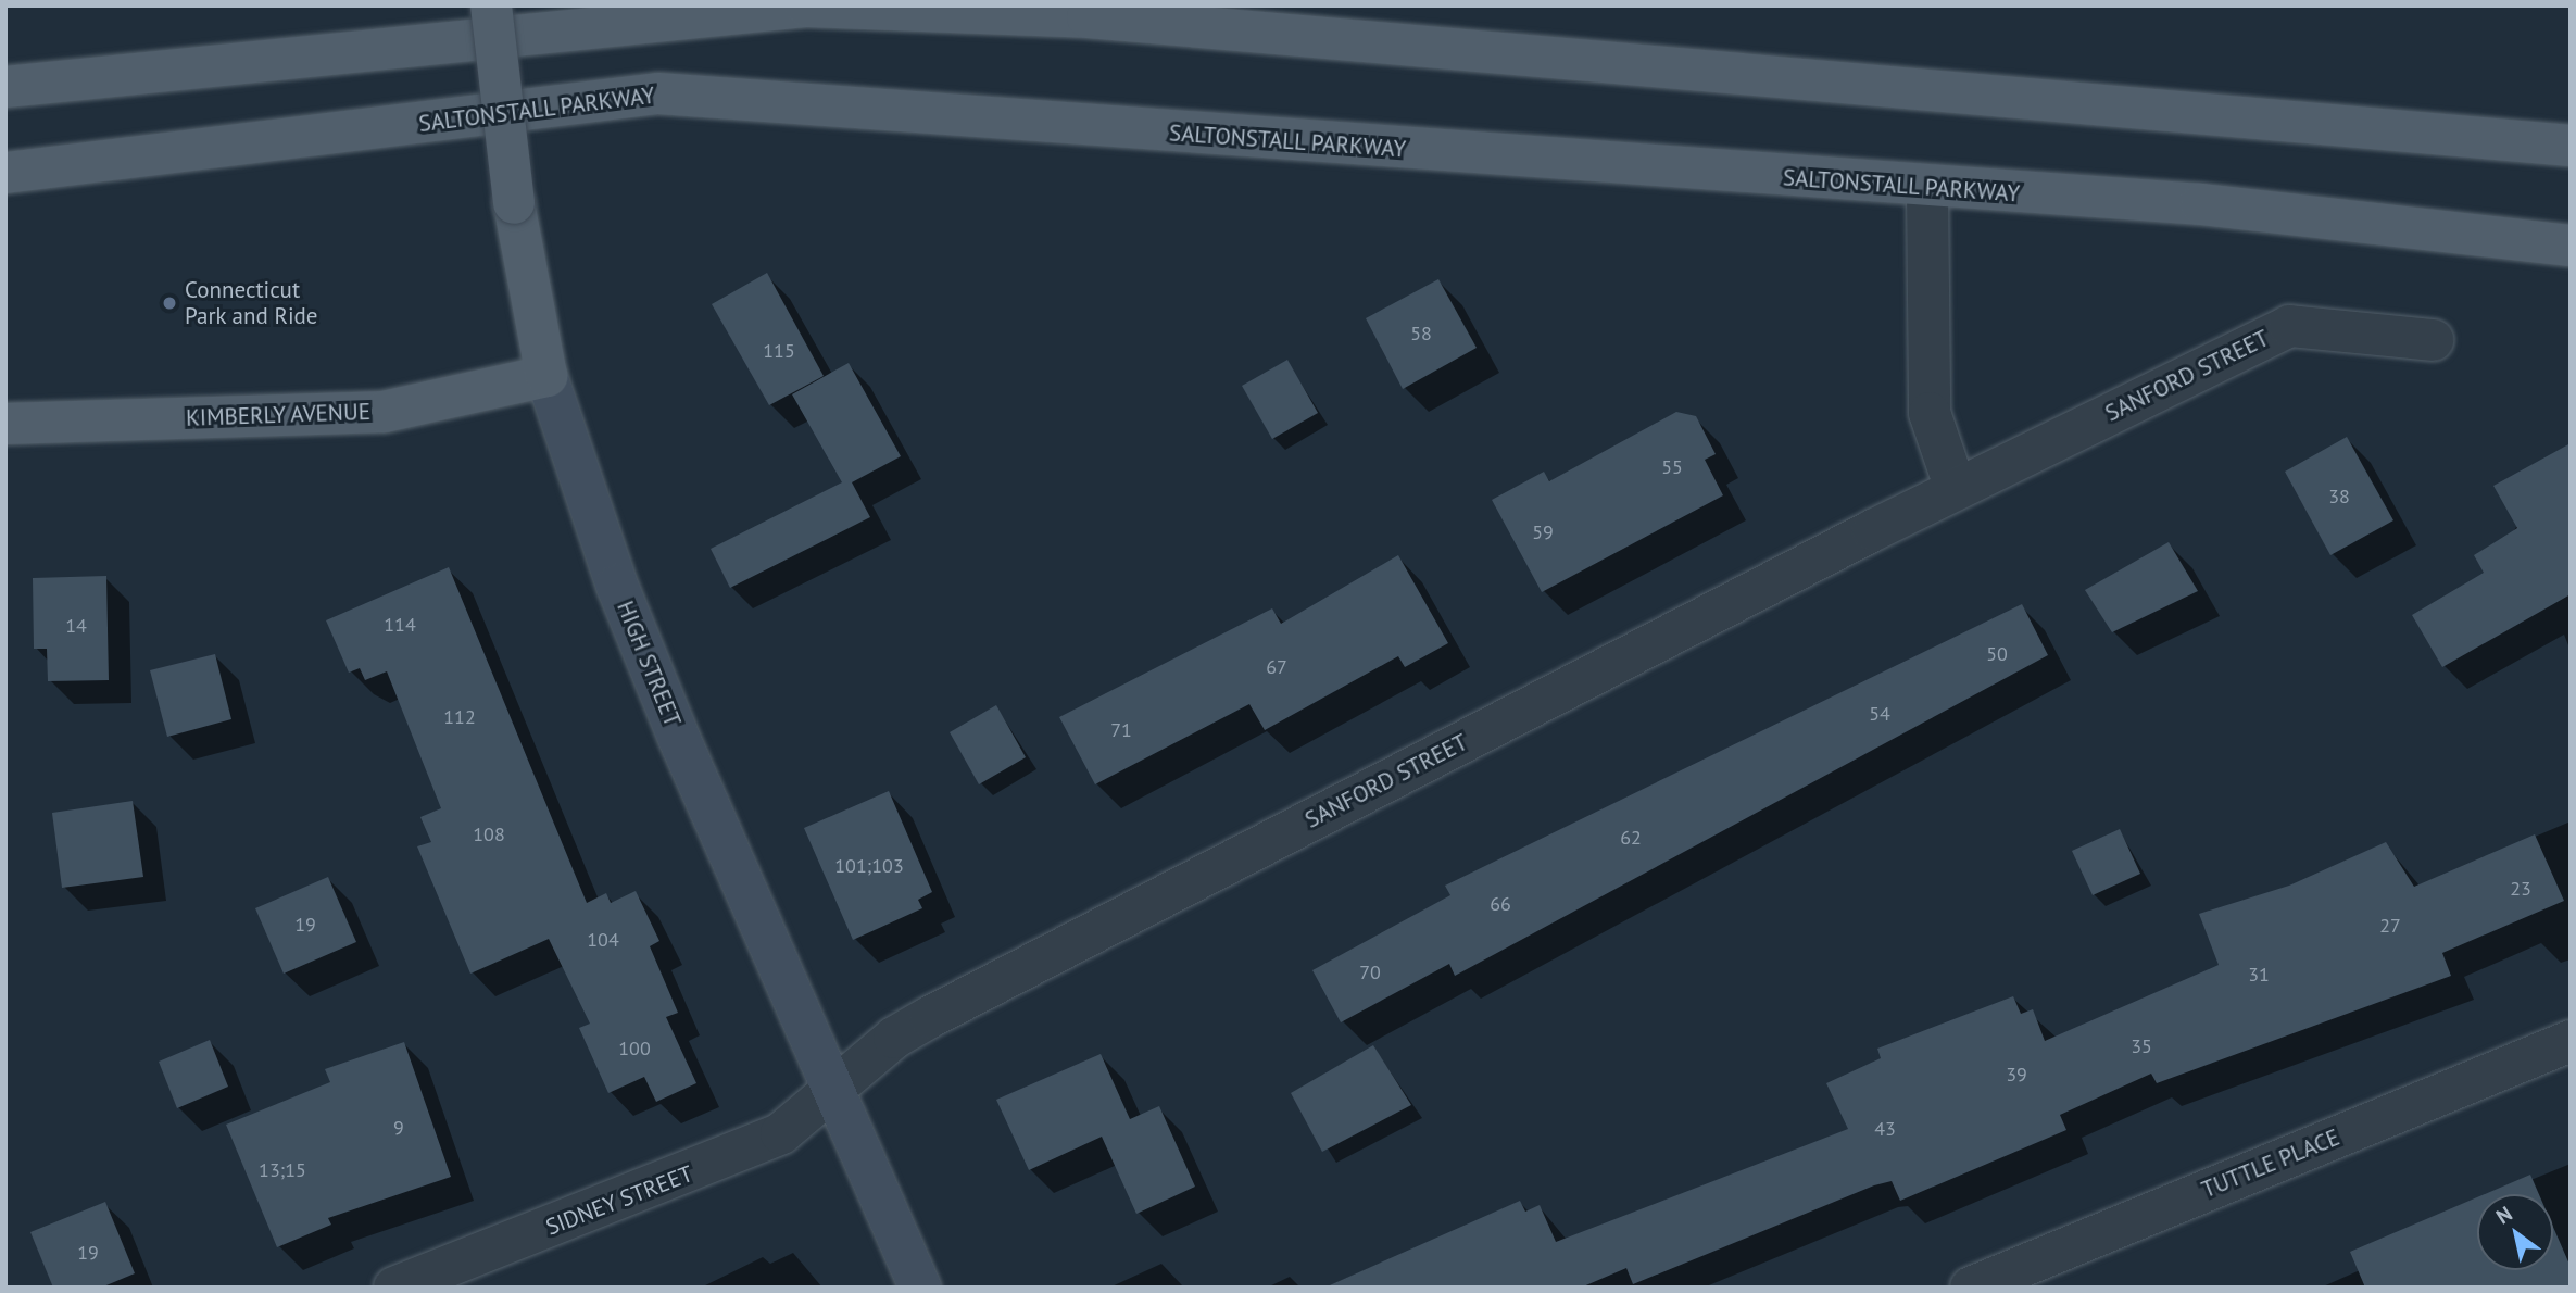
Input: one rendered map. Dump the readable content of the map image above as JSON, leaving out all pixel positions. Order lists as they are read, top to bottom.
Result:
{
  "streets": {
    "main road": ["SALTONSTALL PARKWAY", "KIMBERLY AVENUE", "HIGH STREET"],
    "street": ["SANFORD STREET", "TUTTLE PLACE", "SIDNEY STREET"]
  },
  "crossings": [
    ["SANFORD STREET", "HIGH STREET"],
    ["SANFORD STREET", "SIDNEY STREET"],
    ["KIMBERLY AVENUE", "HIGH STREET"],
    ["HIGH STREET", "SIDNEY STREET"]
  ],
  "places": ["Connecticut Park and Ride"],
  "house_numbers": [
    "58",
    "115",
    "55",
    "38",
    "59",
    "114",
    "14",
    "50",
    "67",
    "54",
    "112",
    "71",
    "108",
    "62",
    "101;103",
    "23",
    "66",
    "19",
    "27",
    "104",
    "70",
    "31",
    "35",
    "100",
    "39",
    "9",
    "43",
    "13;15",
    "19"
  ],
  "north": "top left"
}
